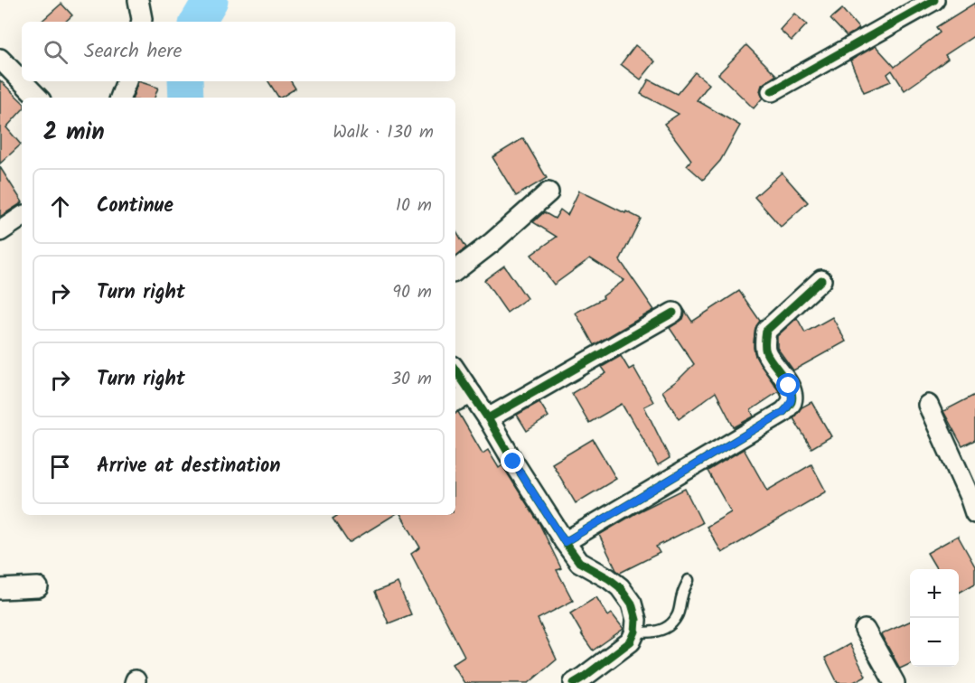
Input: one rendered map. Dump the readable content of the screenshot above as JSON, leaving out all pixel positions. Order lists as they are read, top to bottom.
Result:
{
  "page": {
    "search": "Search here",
    "heading": ["2 min", "Walk · 130 m"],
    "list": [
      ["Continue", "10 m"],
      ["Turn right", "90 m"],
      ["Turn right", "30 m"],
      "Arrive at destination"
    ],
    "map_buttons": ["+", "−"]
  }
}
